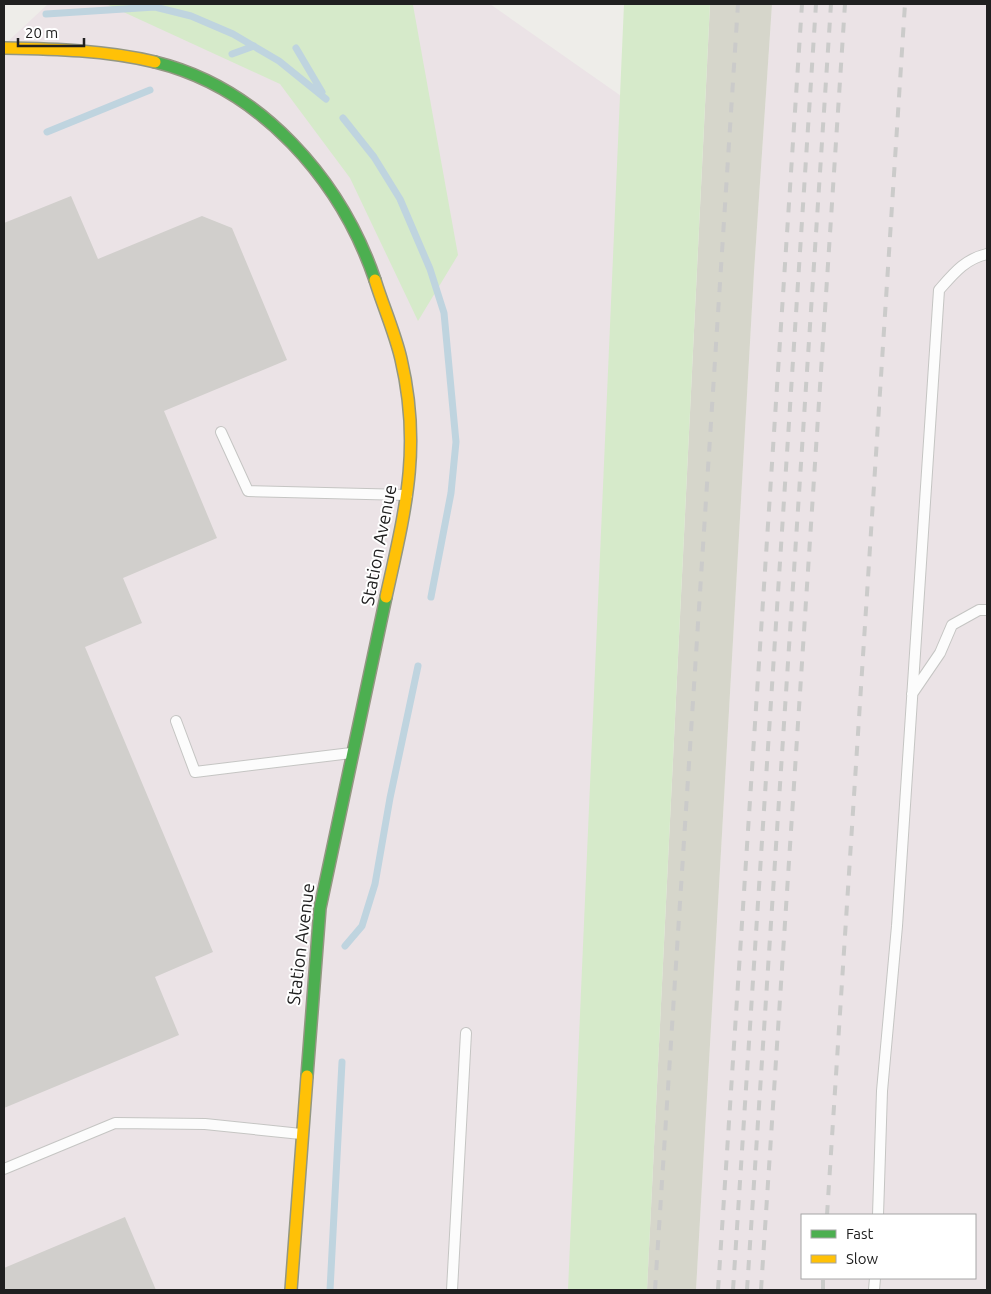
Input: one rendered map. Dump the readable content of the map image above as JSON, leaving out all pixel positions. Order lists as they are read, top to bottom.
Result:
{
  "streets": {
    "street": ["Station Avenue"]
  },
  "legend": ["Fast", "Slow"],
  "scale_bar": "20 m"
}
